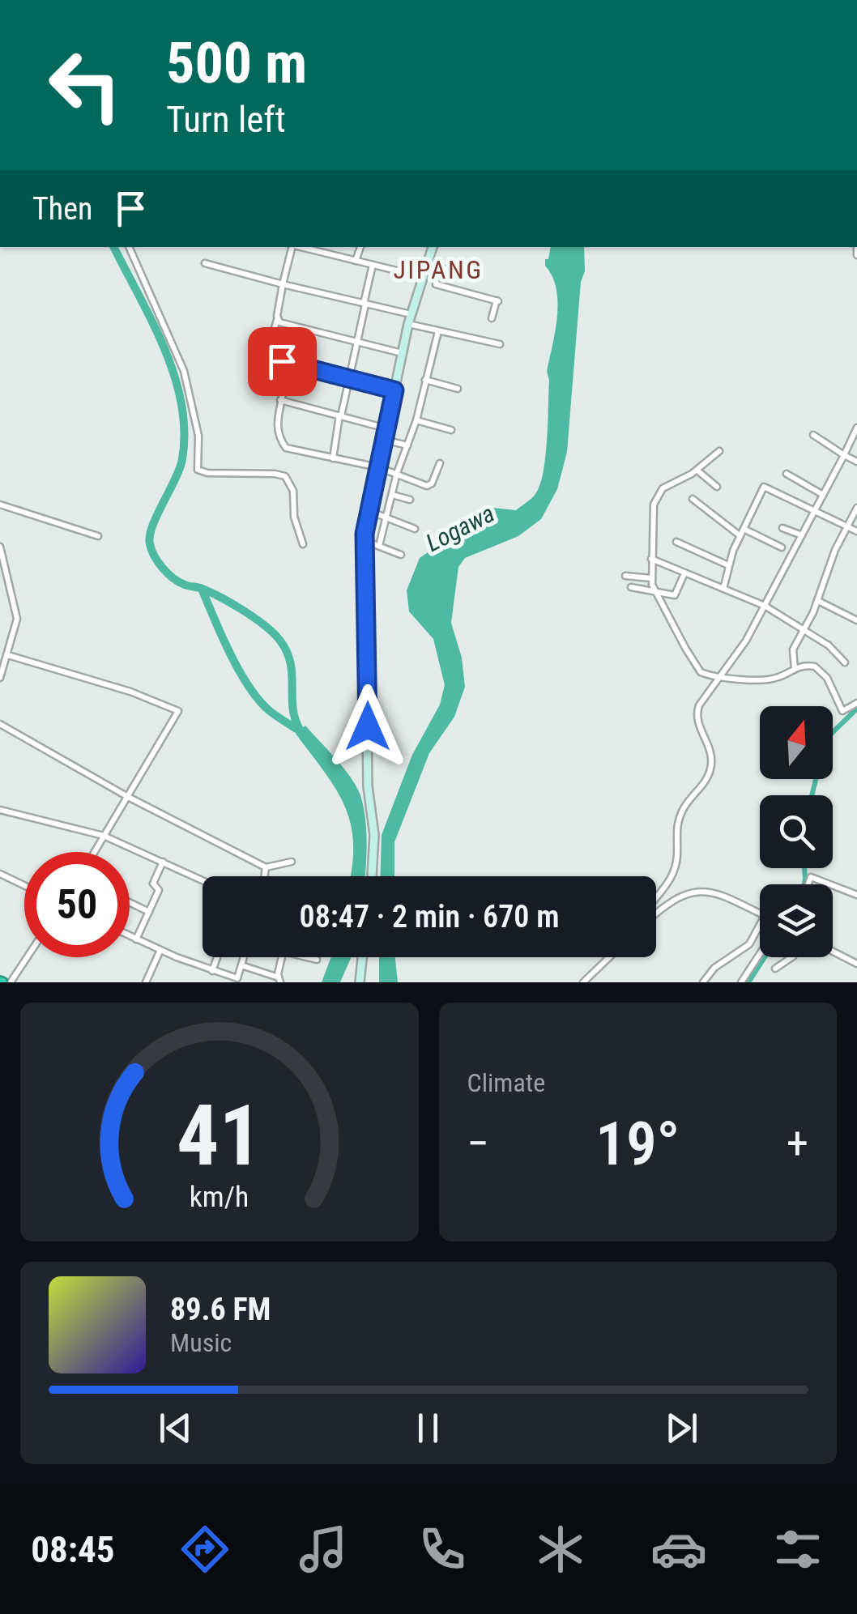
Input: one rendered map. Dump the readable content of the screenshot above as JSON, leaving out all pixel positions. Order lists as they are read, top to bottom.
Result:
{
  "districts": ["JIPANG"],
  "water": ["Logawa"],
  "north": "top",
  "page": {
    "turn": ["500 m", "Turn left"],
    "then": "Then",
    "limit": "50",
    "trip": "08:47 · 2 min · 670 m",
    "tile": "Climate",
    "heat": ["−", "19°", "+"],
    "song": ["89.6 FM", "Music"],
    "tabs": "08:45",
    "gauge": ["41", "km/h"]
  }
}
